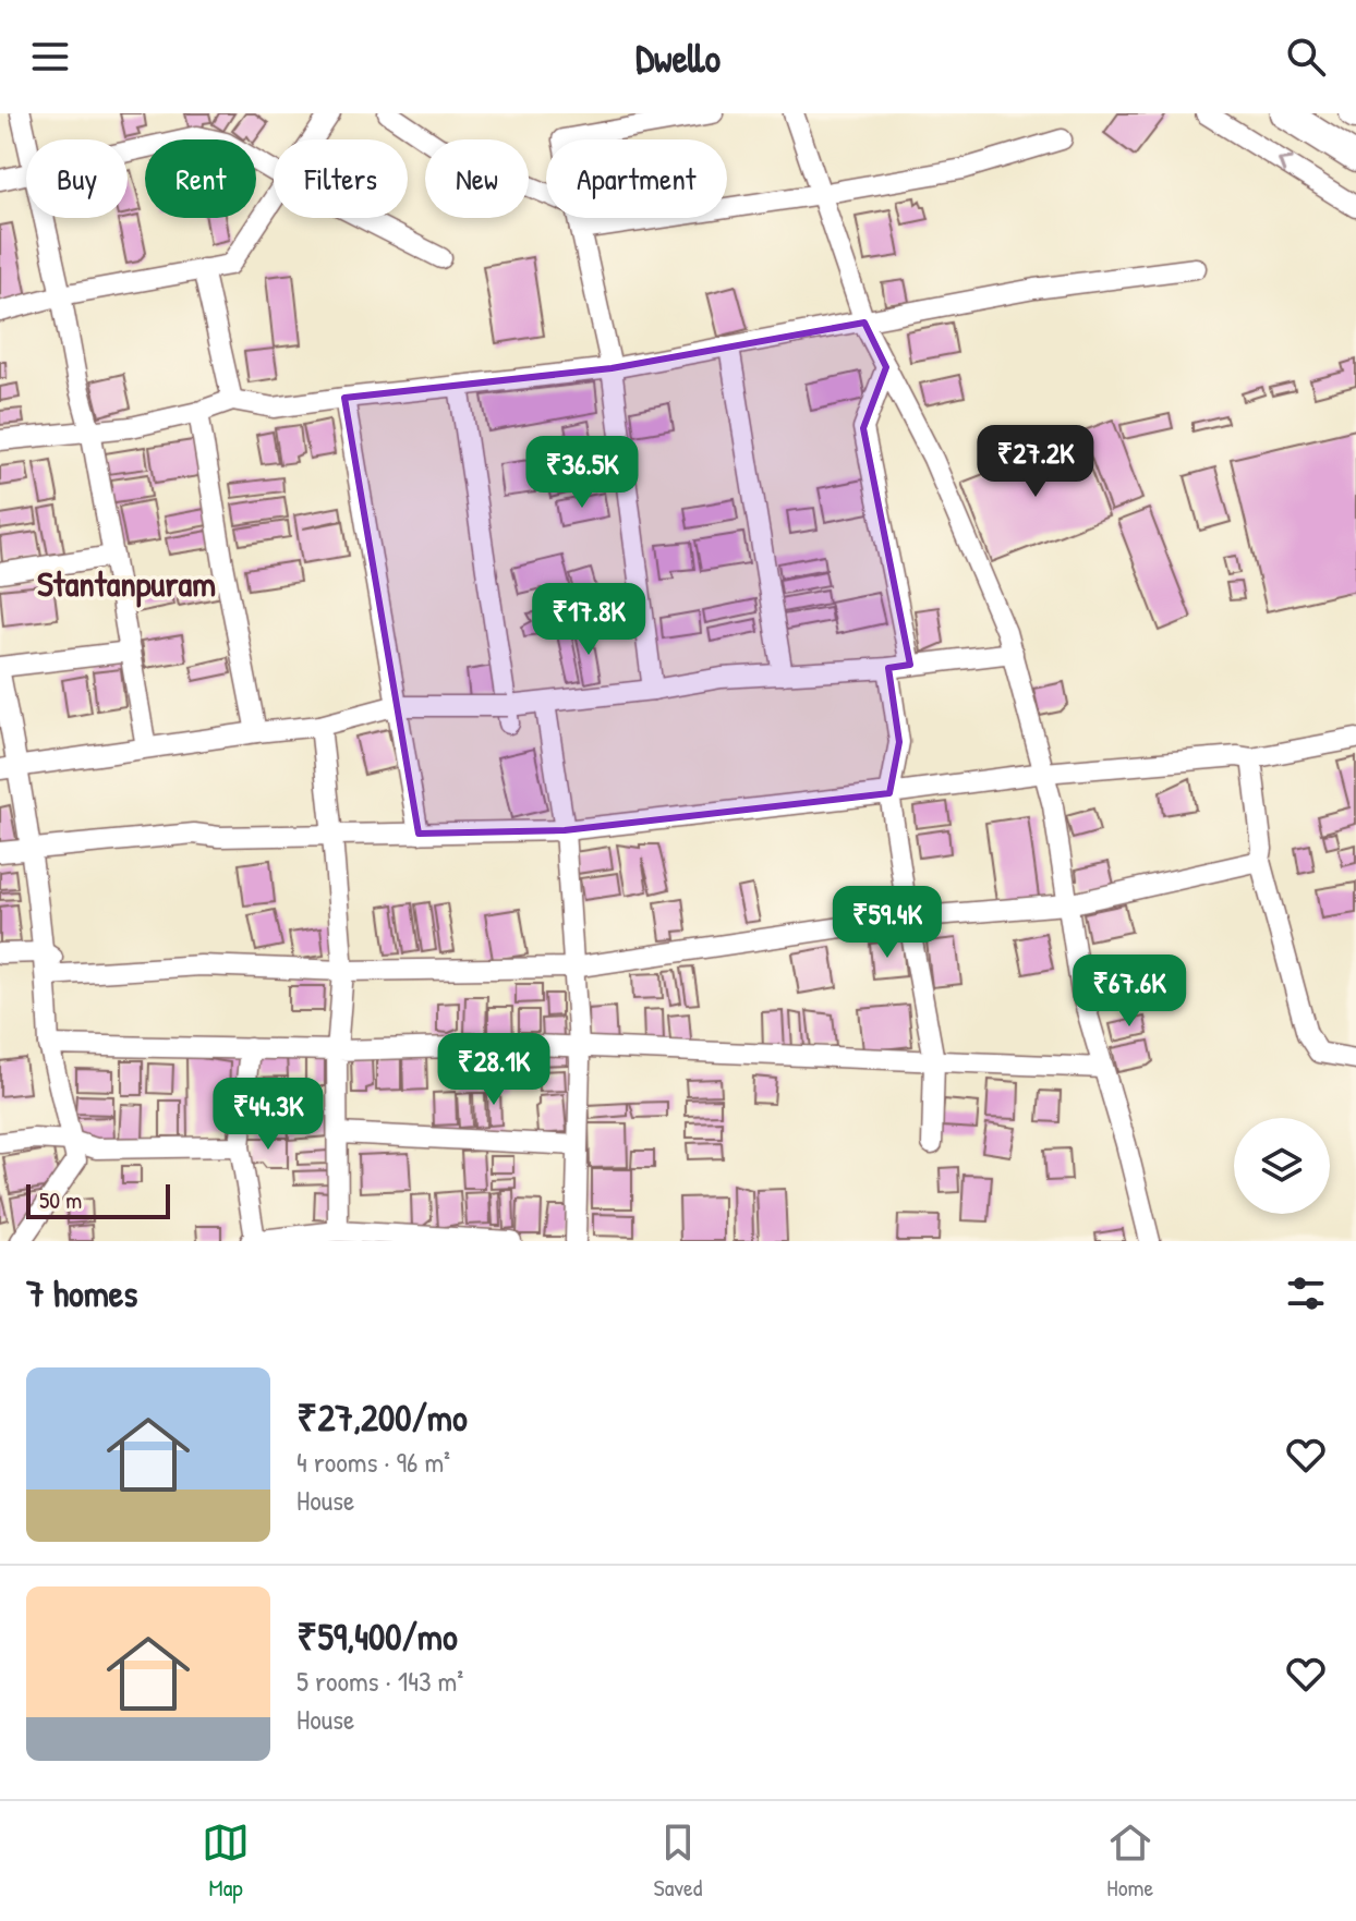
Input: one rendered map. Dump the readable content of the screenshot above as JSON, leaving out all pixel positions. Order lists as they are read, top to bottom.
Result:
{
  "districts": ["Stantanpuram"],
  "scale_bar": "50 m",
  "page": {
    "header": "Dwello",
    "chip": [
      "Buy",
      "Rent",
      "Filters",
      "New",
      "Apartment"
    ],
    "price": [
      "₹27.2K",
      "₹36.5K",
      "₹17.8K",
      "₹59.4K",
      "₹67.6K",
      "₹28.1K",
      "₹44.3K"
    ],
    "scale": "50 m",
    "heading": "7 homes",
    "list": [
      {
        "name": "₹27,200/mo",
        "note": "4 rooms · 96 m² · House"
      },
      {
        "name": "₹59,400/mo",
        "note": "5 rooms · 143 m² · House"
      }
    ],
    "tabs": ["Map", "Saved", "Home"]
  }
}
